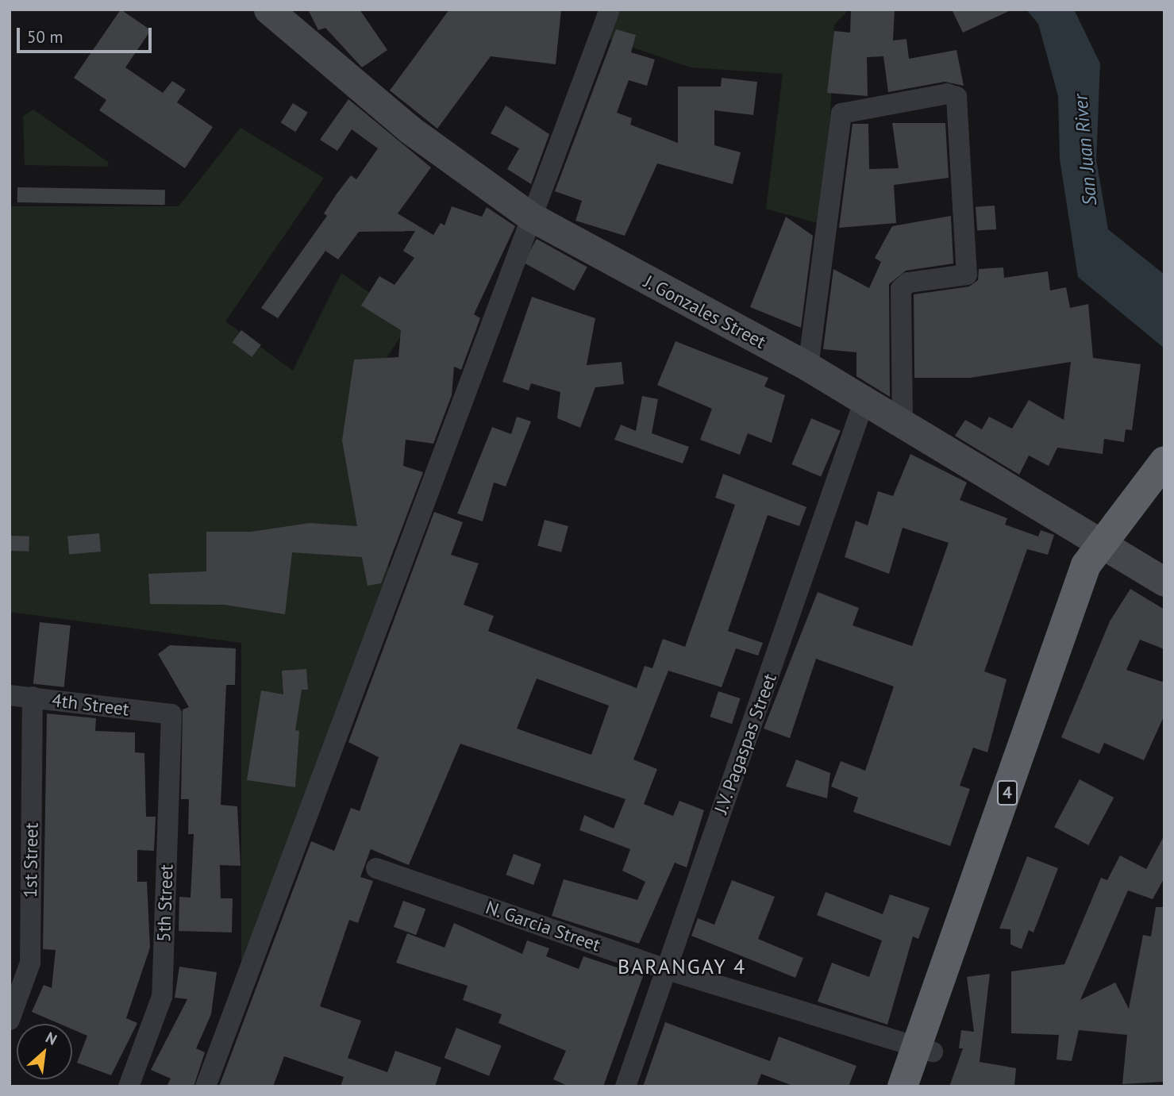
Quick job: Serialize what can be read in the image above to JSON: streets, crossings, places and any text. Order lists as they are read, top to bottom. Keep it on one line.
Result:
{"streets":{"highway":["4"],"main road":["J. Gonzales Street"],"street":["4th Street","J.V. Pagaspas Street","1st Street","5th Street","N. Garcia Street"]},"crossings":[["J. Gonzales Street","J.V. Pagaspas Street"],["J. Gonzales Street","4"],["4th Street","1st Street"],["4th Street","5th Street"],["J.V. Pagaspas Street","N. Garcia Street"],["4","N. Garcia Street"]],"districts":["BARANGAY 4"],"water":["San Juan River"],"scale_bar":"50 m","north":"top right"}
